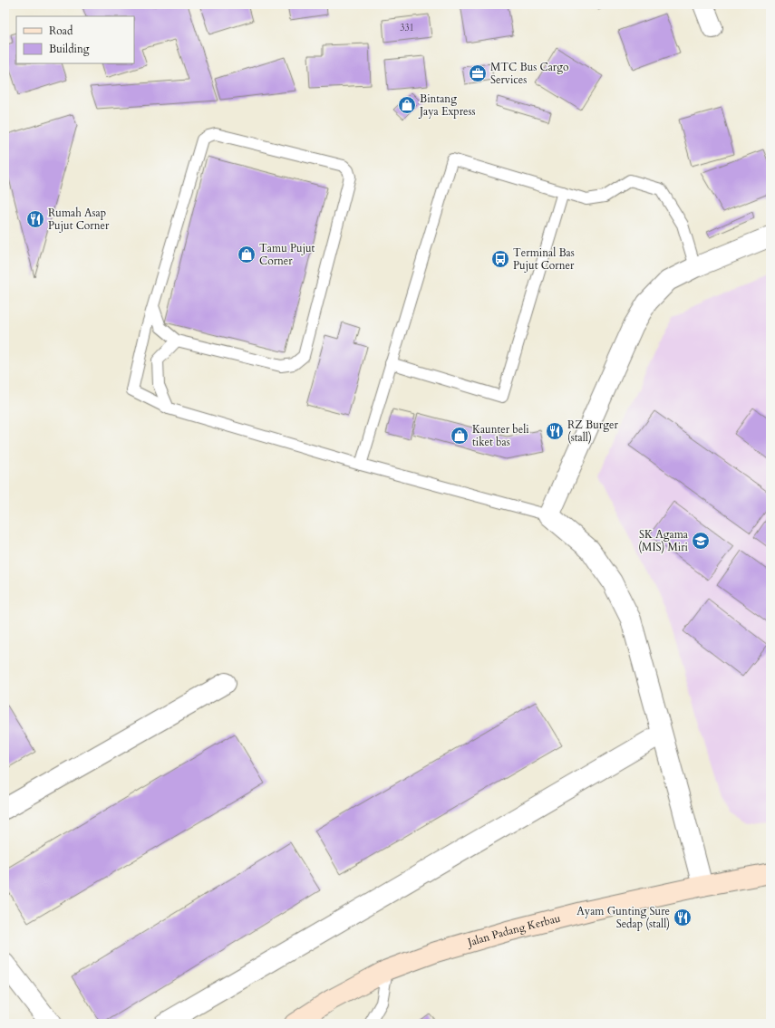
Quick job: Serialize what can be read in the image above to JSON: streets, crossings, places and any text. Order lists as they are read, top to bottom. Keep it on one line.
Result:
{"streets":{"street":["Jalan Padang Kerbau"]},"places":{"office":["MTC Bus Cargo Services"],"shop":["Bintang Jaya Express","Tamu Pujut Corner","Kaunter beli tiket bas"],"restaurant":["Rumah Asap Pujut Corner","RZ Burger (stall)","Ayam Gunting Sure Sedap (stall)"],"bus stop":["Terminal Bas Pujut Corner"],"school or university":["SK Agama (MIS) Miri"]},"house_numbers":["331"],"legend":["Road","Building"]}
